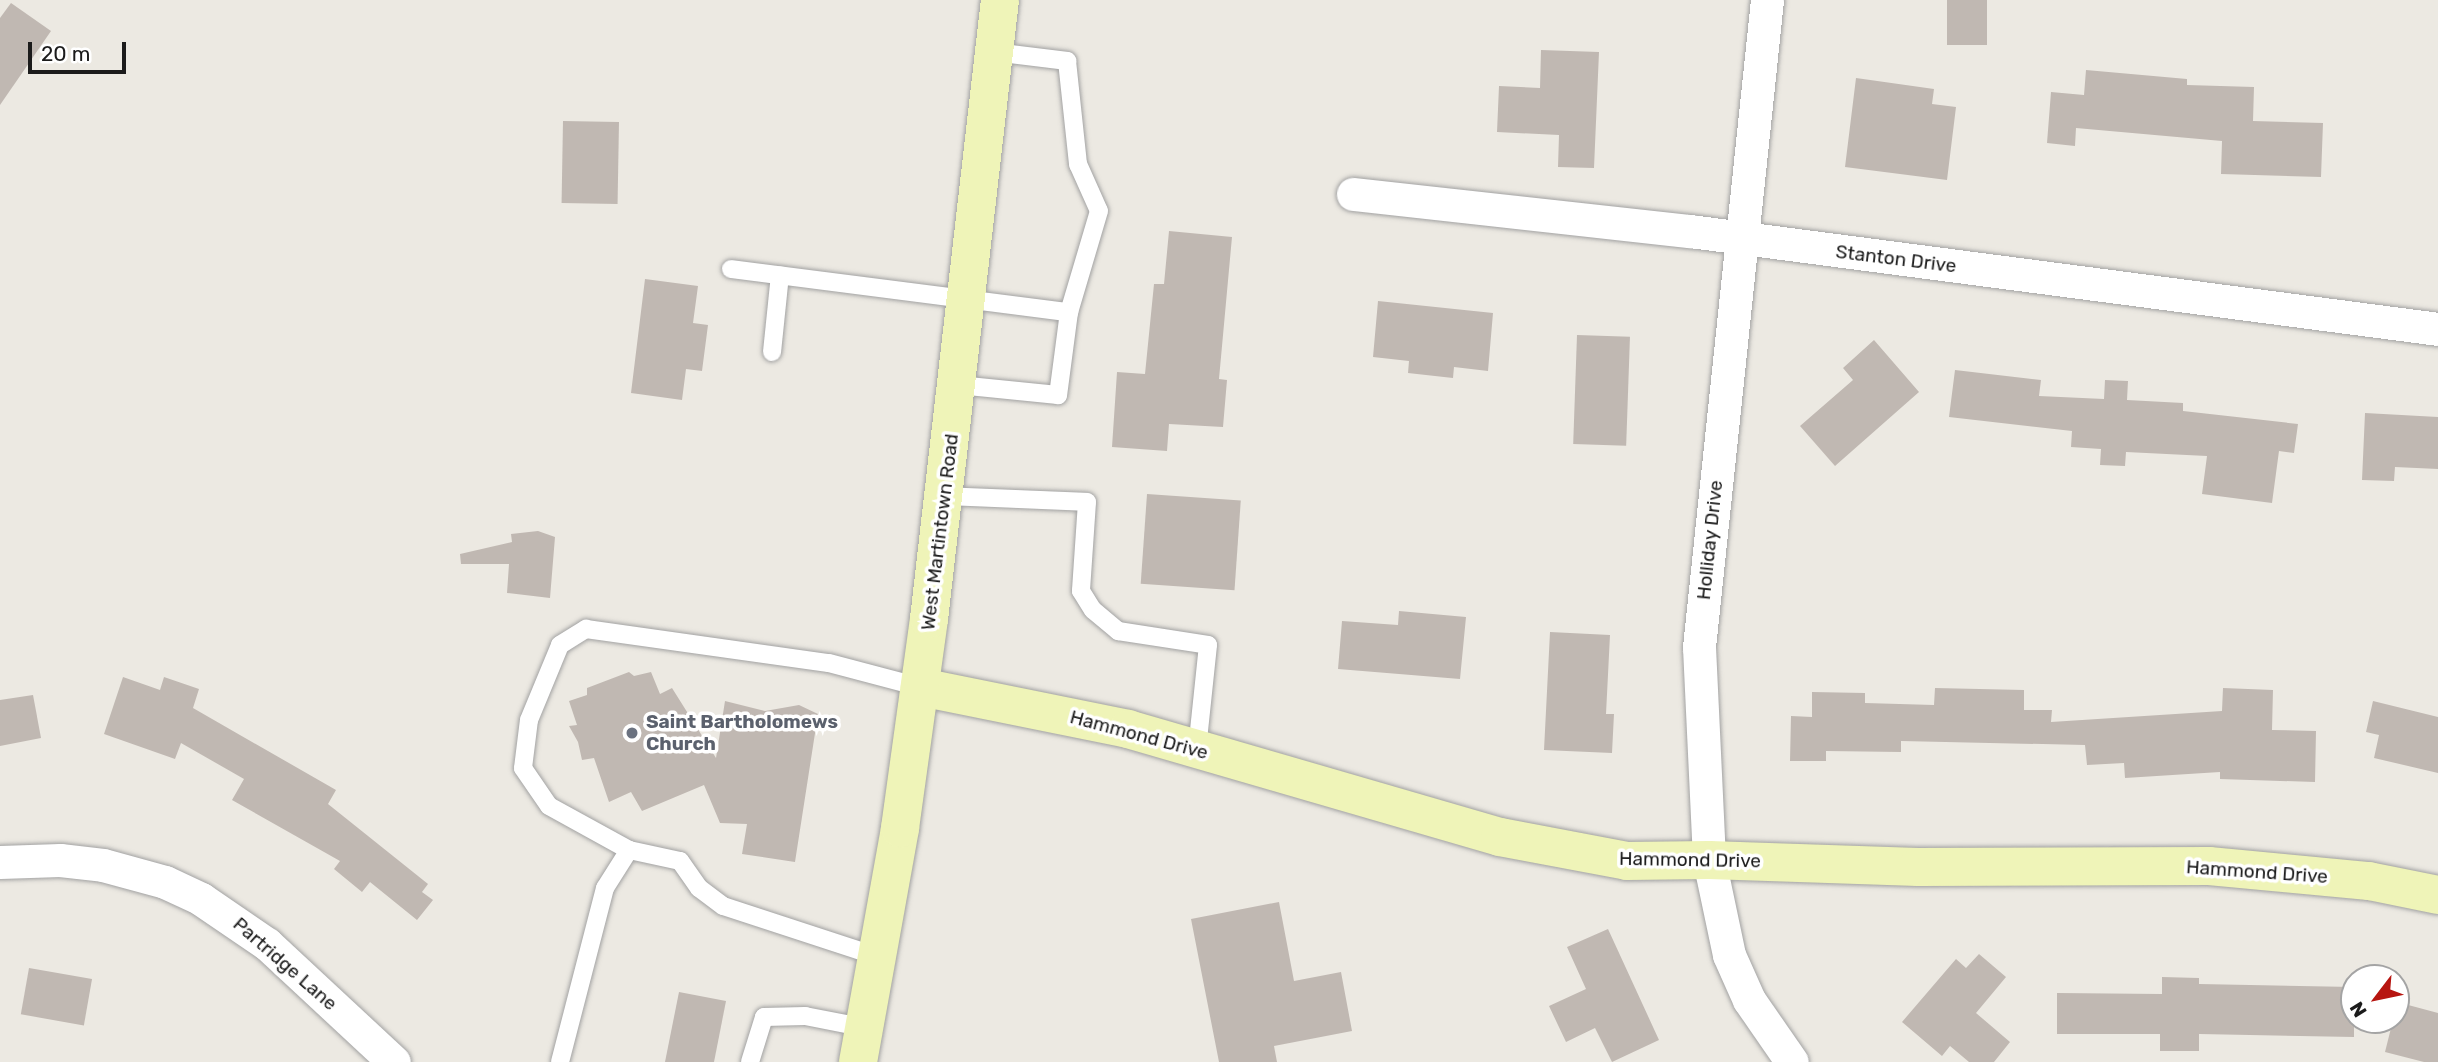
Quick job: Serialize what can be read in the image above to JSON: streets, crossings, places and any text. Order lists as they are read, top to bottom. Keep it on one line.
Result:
{"streets":{"street":["Stanton Drive","West Martintown Road","Holliday Drive","Hammond Drive","Partridge Lane"]},"crossings":[["Stanton Drive","Holliday Drive"],["West Martintown Road","Hammond Drive"],["Holliday Drive","Hammond Drive"]],"places":["Saint Bartholomews Church"],"scale_bar":"20 m","north":"bottom left"}
